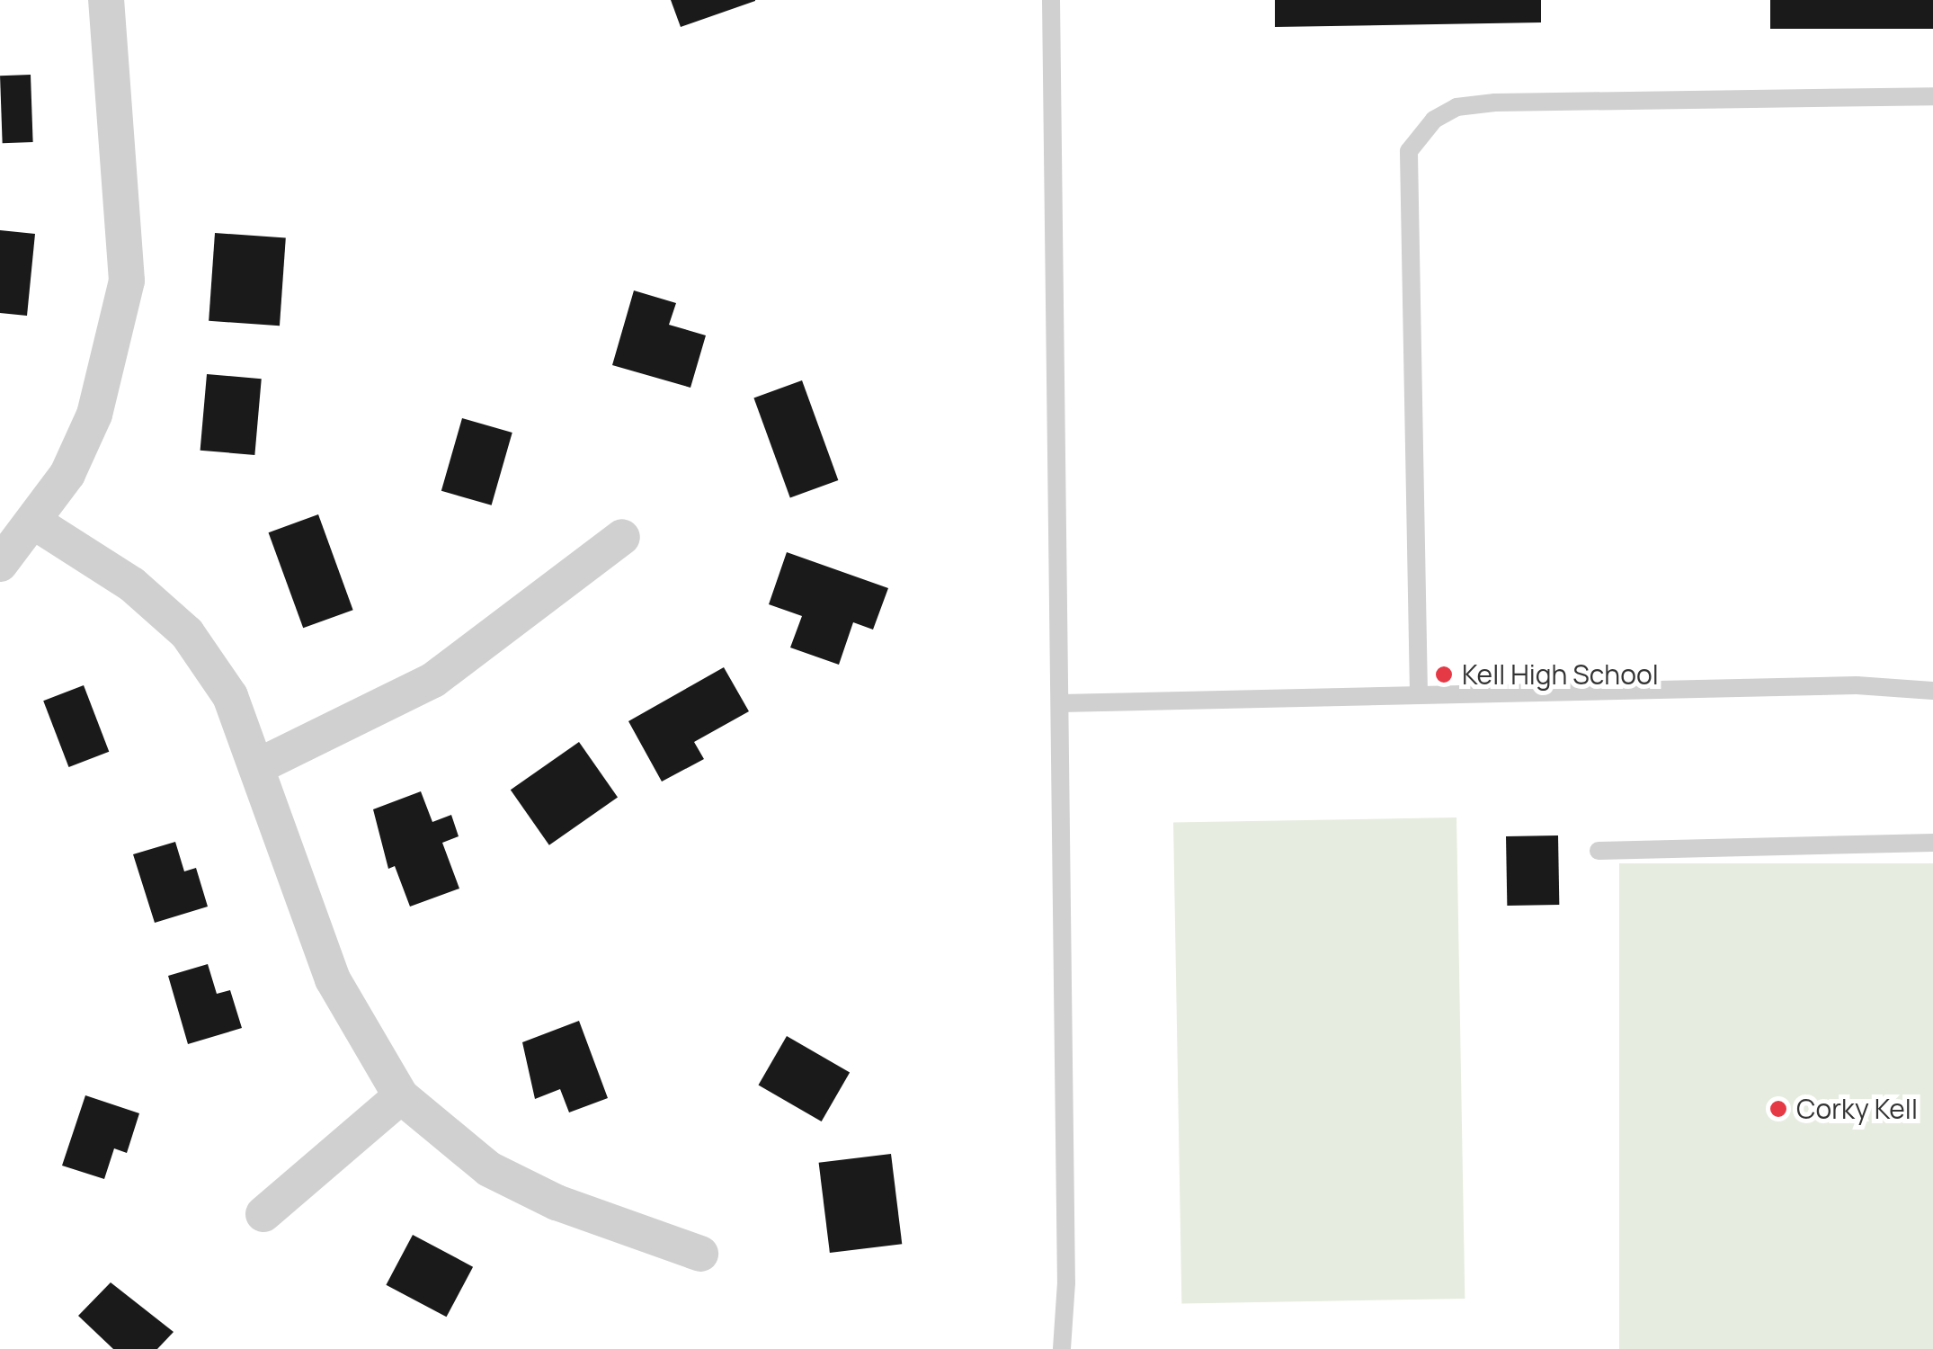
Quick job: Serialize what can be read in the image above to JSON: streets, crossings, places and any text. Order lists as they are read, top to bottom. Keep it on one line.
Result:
{"places":["Kell High School","Corky Kell"]}
